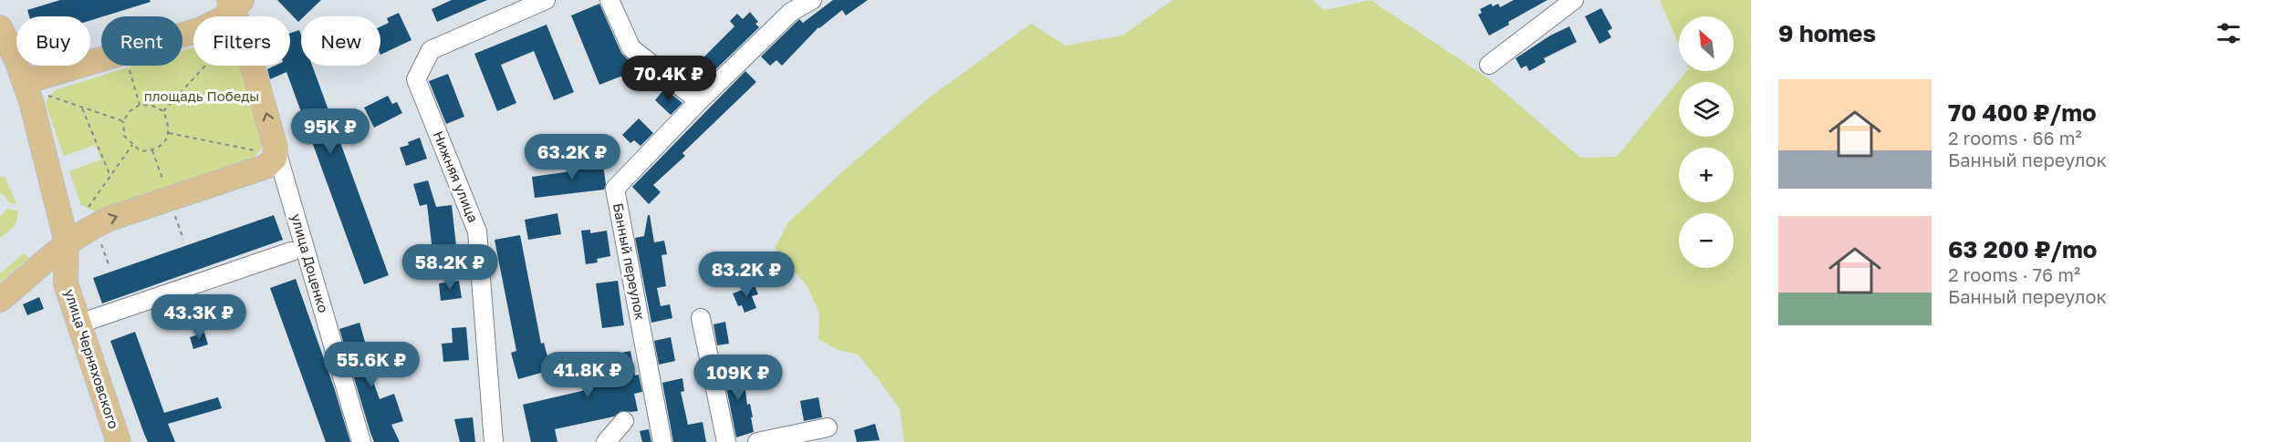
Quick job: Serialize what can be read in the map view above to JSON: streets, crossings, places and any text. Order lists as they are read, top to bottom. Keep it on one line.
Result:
{"streets":{"main road":["улица Черняховского"],"street":["Нижняя улица","Банный переулок","улица Доценко"]},"parks":["площадь Победы"],"north":"top left","page":{"heading":"9 homes","map_buttons":["+","−"],"chip":["Buy","Rent","Filters","New"],"price":["70.4K ₽","95K ₽","63.2K ₽","58.2K ₽","83.2K ₽","43.3K ₽","55.6K ₽","41.8K ₽","109K ₽"],"list":[{"name":"70 400 ₽/mo","note":"2 rooms · 66 m² · Банный переулок"},{"name":"63 200 ₽/mo","note":"2 rooms · 76 m² · Банный переулок"}]}}
